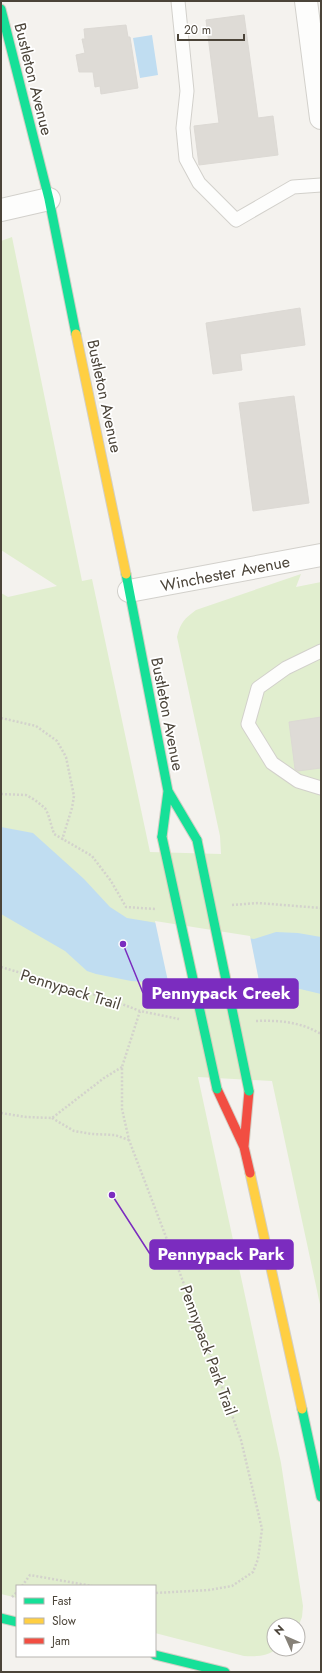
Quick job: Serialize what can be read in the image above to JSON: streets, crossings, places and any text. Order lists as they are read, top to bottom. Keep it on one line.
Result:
{"streets":{"main road":["Bustleton Avenue"],"street":["Winchester Avenue"],"path":["Pennypack Trail","Pennypack Park Trail"]},"crossings":[["Bustleton Avenue","Winchester Avenue"],["Pennypack Trail","Pennypack Park Trail"]],"places":["Pennypack Creek","Pennypack Park"],"legend":["Fast","Slow","Jam"],"scale_bar":"20 m","north":"top left"}
